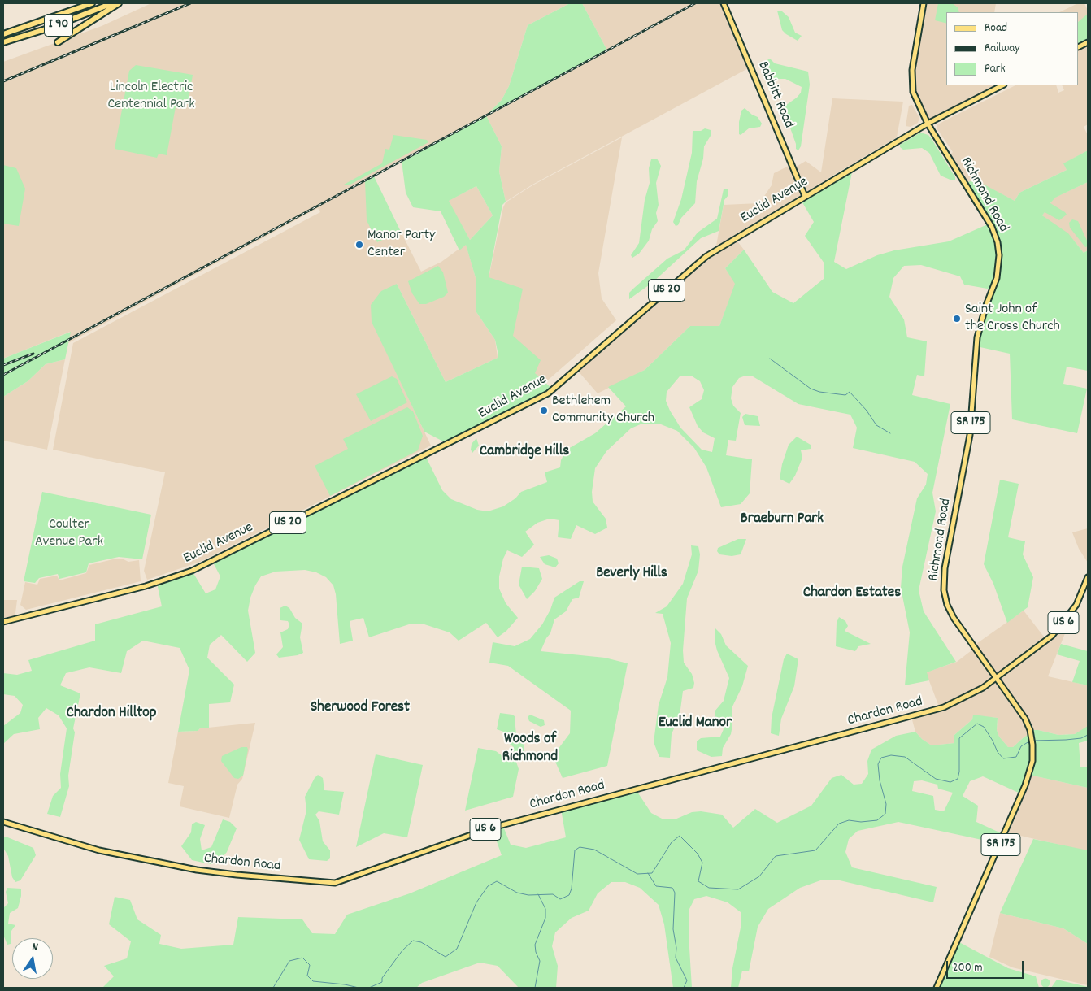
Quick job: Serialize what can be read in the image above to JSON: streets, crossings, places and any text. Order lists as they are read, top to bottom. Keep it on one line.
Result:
{"streets":{"highway":["I 90"],"main road":["Babbitt Road","Richmond Road","Euclid Avenue","US 20","SR 175","US 6","Chardon Road"]},"crossings":[["Babbitt Road","Euclid Avenue"],["Richmond Road","Euclid Avenue"],["Richmond Road","SR 175"],["Richmond Road","Chardon Road"],["Euclid Avenue","SR 175"]],"districts":["Cambridge Hills","Braeburn Park","Beverly Hills","Chardon Estates","Sherwood Forest","Chardon Hilltop","Euclid Manor","Woods of Richmond"],"parks":["Lincoln Electric Centennial Park","Coulter Avenue Park"],"places":["Manor Party Center","Saint John of the Cross Church","Bethlehem Community Church"],"legend":["Road","Railway","Park"],"scale_bar":"200 m","north":"top"}
